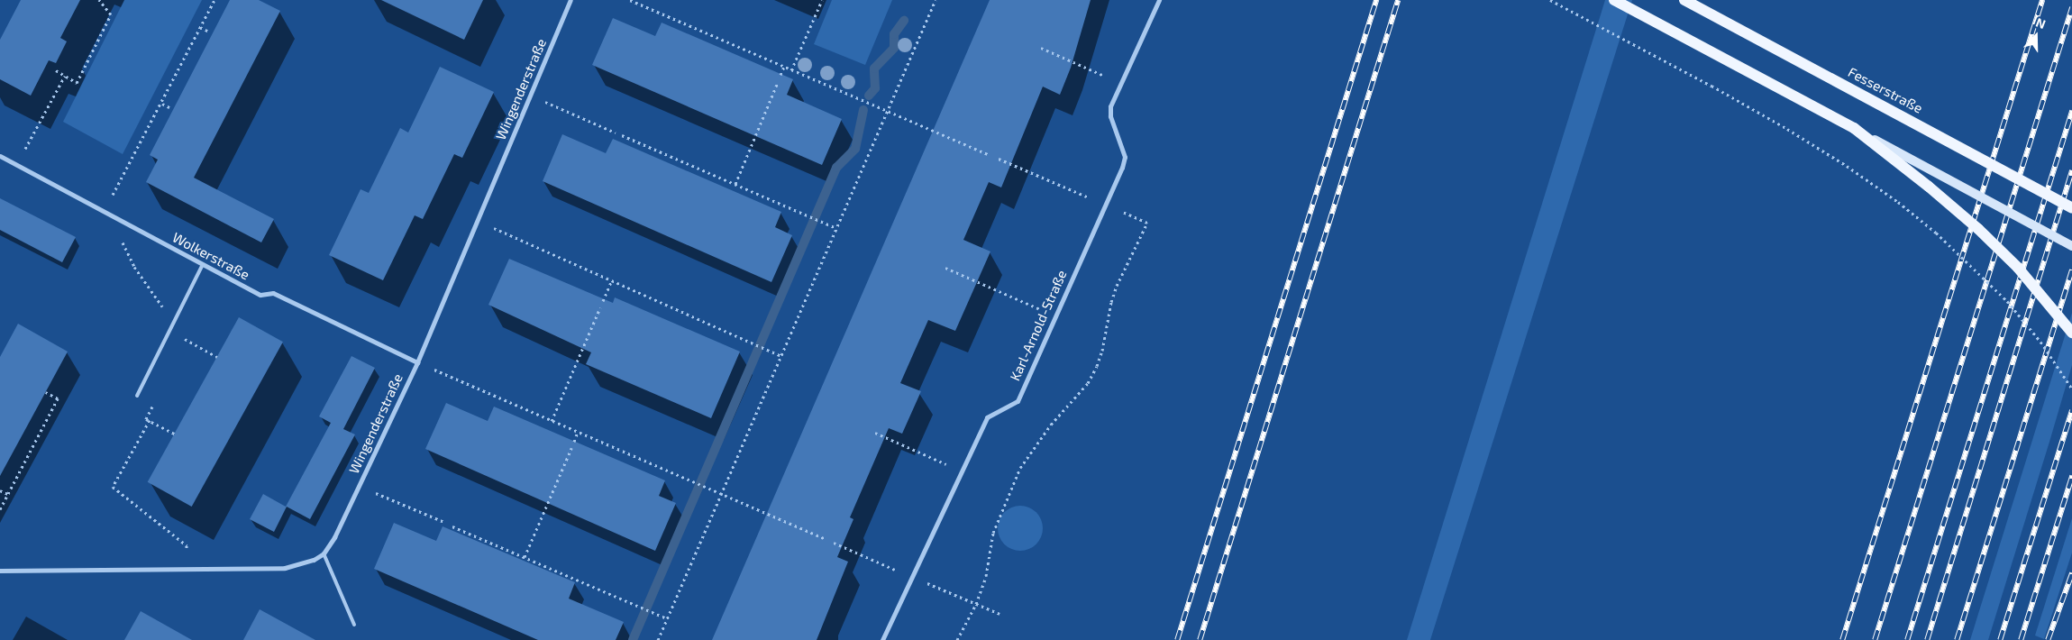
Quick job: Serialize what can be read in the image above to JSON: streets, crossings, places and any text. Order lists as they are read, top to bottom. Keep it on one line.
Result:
{"streets":{"main road":["Fesserstraße"],"street":["Wingenderstraße","Wolkerstraße","Karl-Arnold-Straße"]},"crossings":[["Wingenderstraße","Wolkerstraße"]],"north":"top"}
